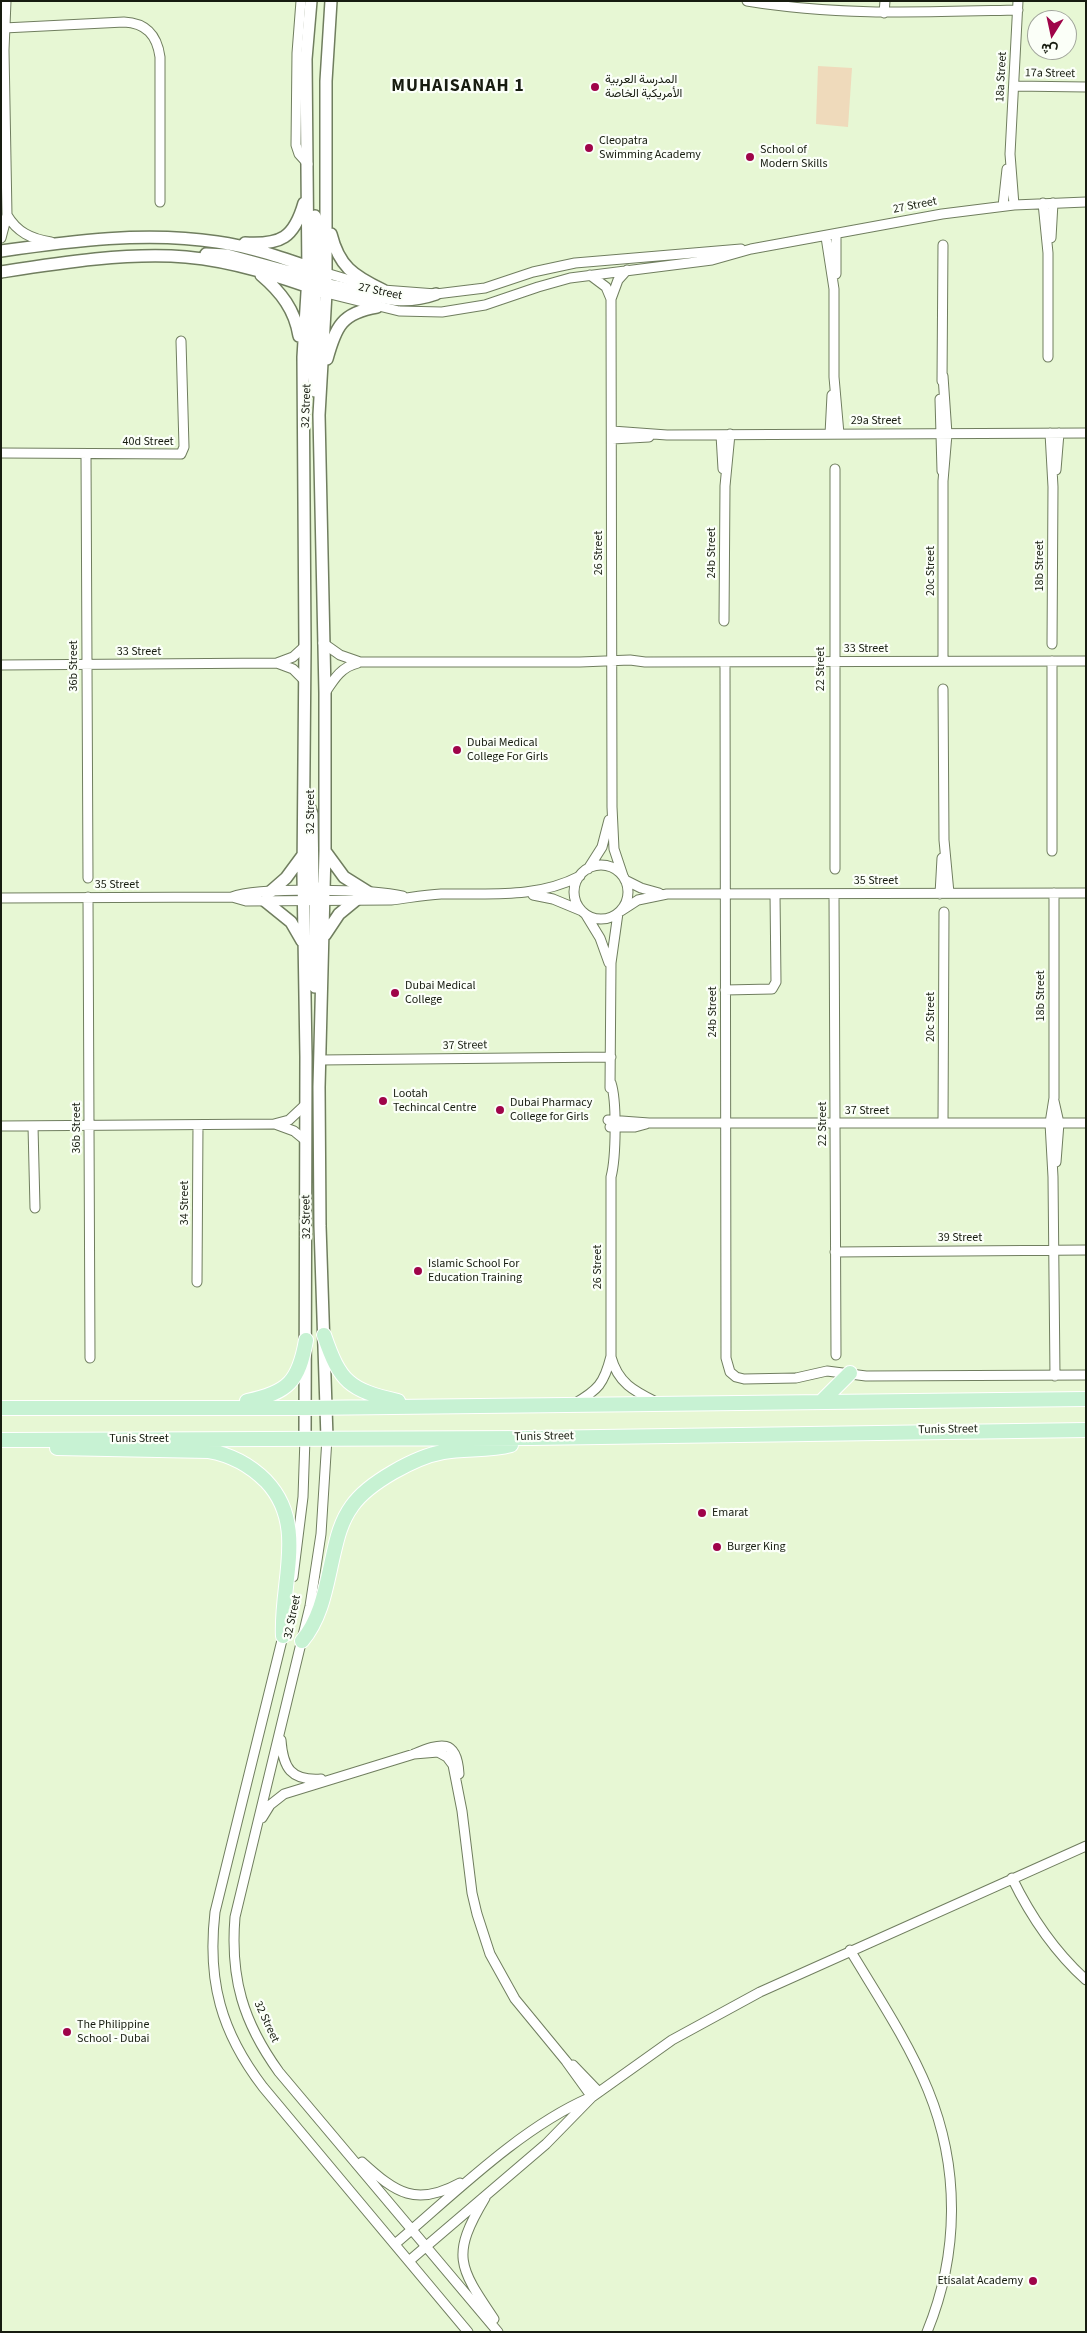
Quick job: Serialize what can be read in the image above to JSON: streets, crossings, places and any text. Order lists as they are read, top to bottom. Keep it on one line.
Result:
{"streets":{"main road":["Tunis Street"],"street":["17a Street","18a Street","27 Street","32 Street","29a Street","40d Street","26 Street","24b Street","18b Street","20c Street","33 Street","36b Street","22 Street","35 Street","37 Street","34 Street","39 Street"]},"crossings":[["17a Street","18a Street"],["18a Street","27 Street"],["27 Street","32 Street"],["27 Street","26 Street"],["32 Street","33 Street"],["32 Street","35 Street"],["32 Street","37 Street"],["32 Street","Tunis Street"],["29a Street","26 Street"],["29a Street","24b Street"],["29a Street","18b Street"],["29a Street","20c Street"],["40d Street","36b Street"],["26 Street","33 Street"],["26 Street","35 Street"],["26 Street","37 Street"],["24b Street","33 Street"],["24b Street","35 Street"],["24b Street","37 Street"],["18b Street","35 Street"],["18b Street","37 Street"],["18b Street","39 Street"],["20c Street","33 Street"],["20c Street","37 Street"],["33 Street","36b Street"],["33 Street","22 Street"],["36b Street","35 Street"],["22 Street","35 Street"],["22 Street","37 Street"],["22 Street","39 Street"]],"districts":["MUHAISANAH 1"],"places":["المدرسة العربية الأمريكية الخاصة","Cleopatra Swimming Academy","School of Modern Skills","Dubai Medical College For Girls","Dubai Medical College","Lootah Techincal Centre","Dubai Pharmacy College for Girls","Islamic School For Education Training","Emarat","Burger King","The Philippine School - Dubai","Etisalat Academy"],"north":"bottom"}
